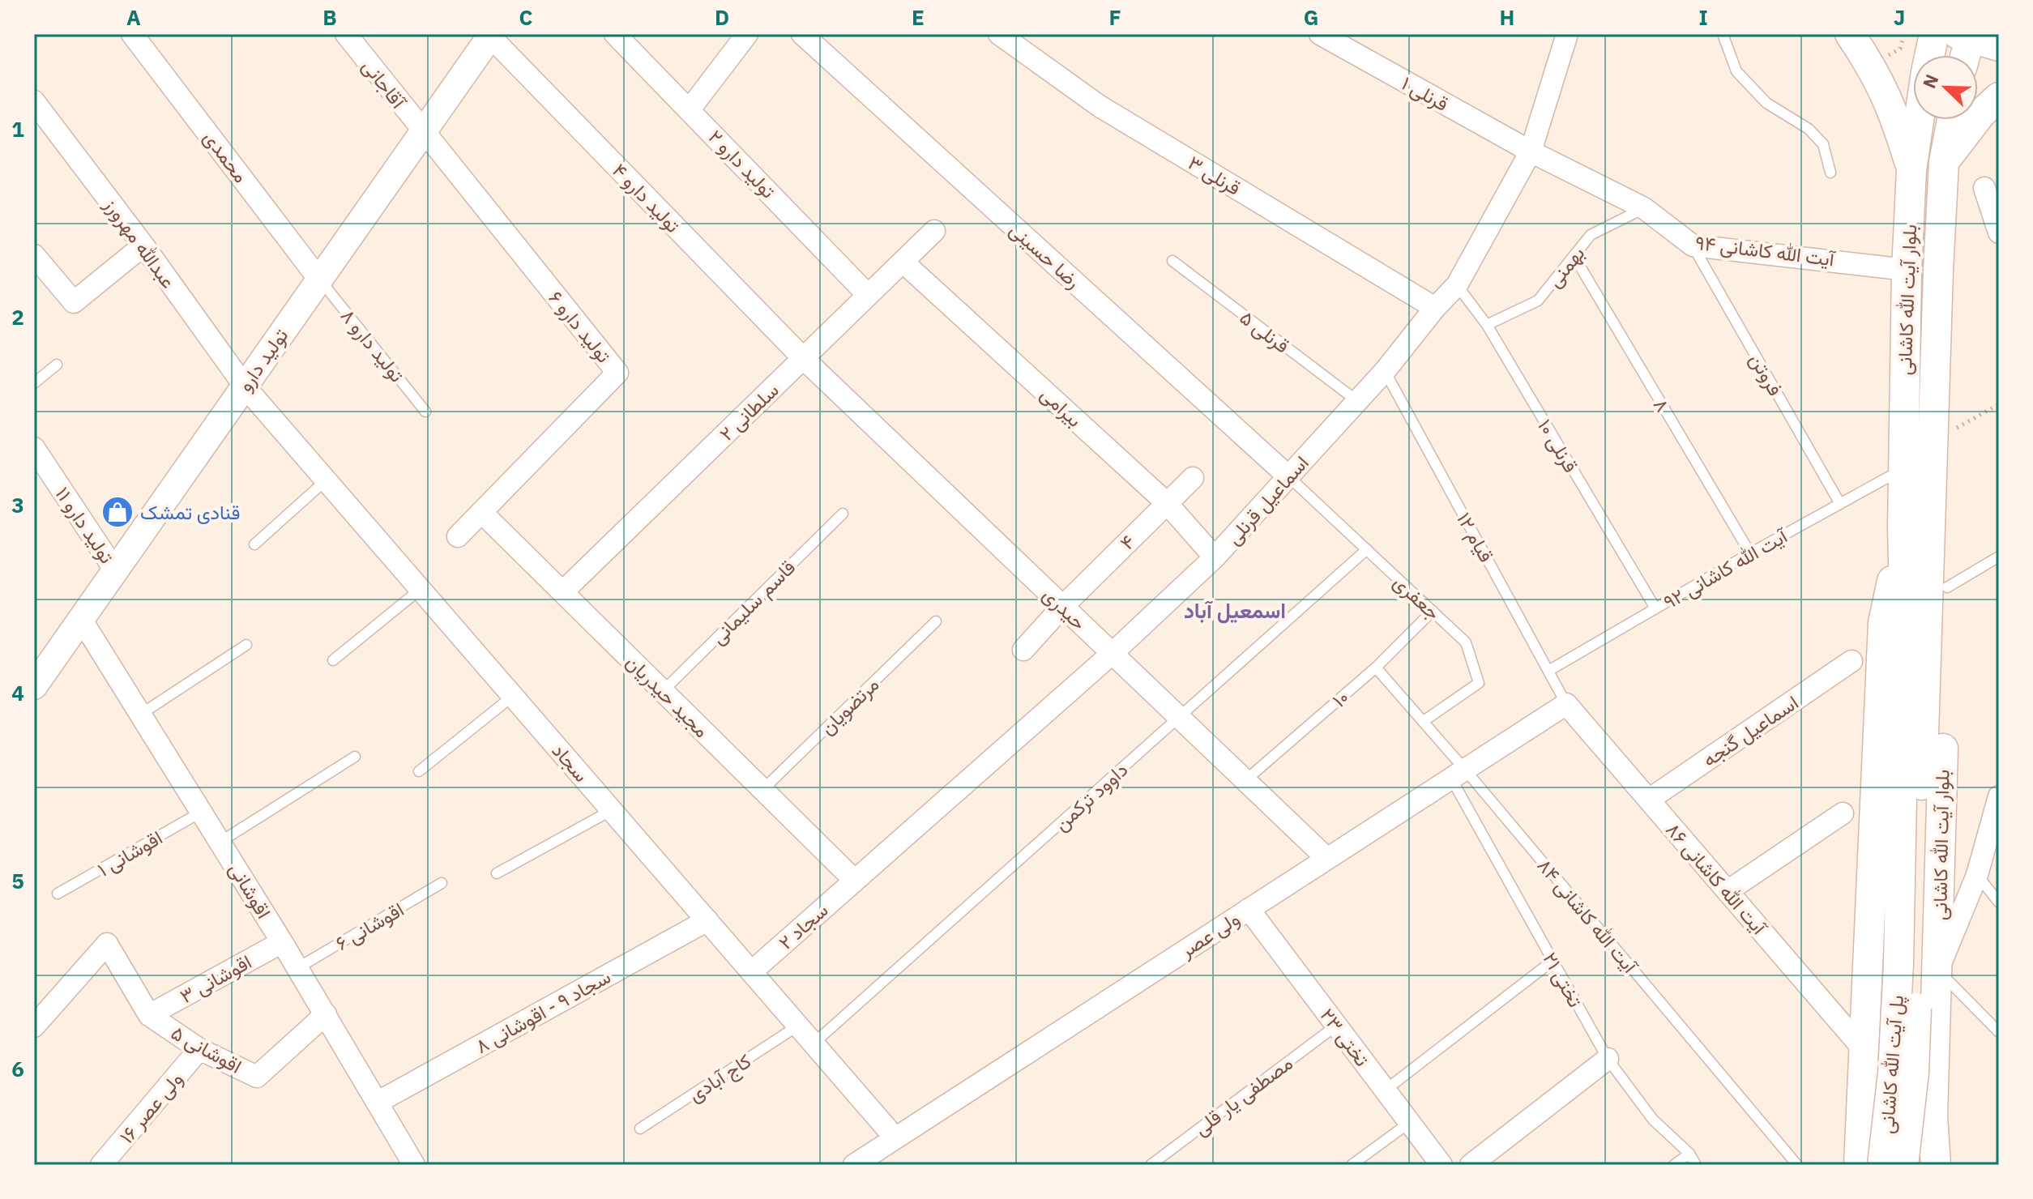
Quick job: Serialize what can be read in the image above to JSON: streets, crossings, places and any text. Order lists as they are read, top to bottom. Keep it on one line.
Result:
{"streets":{"main road":["بلوار آیت الله کاشانی","پل آیت الله کاشانی"],"street":["آقاجانی","قرنلی ۱","محمدی","تولید دارو ۲","قرنلی ۳","تولید دارو ۴","عبدالله مهرورز","آیت الله کاشانی ۹۴","رضا حسینی","تولید دارو ۶","تولید دارو","بیرامی","۲ سلطانی","اسماعیل قرنلی","تولید دارو ۱۱","۴","حیدری","مجید حیدریان","اسماعیل گنجه","سجاد","آیت الله کاشانی ۸۶","اقوشانی","سجاد ۲","ولی عصر","اقوشانی ۳","سجاد ۹ - اقوشانی ۸","تختی ۲۳","اقوشانی ۵","ولی عصر ۱۶"],"lane":["بهمنی","قرنلی ۵","تولید دارو ۸","فروتن","۸","قرنلی ۱۰","۱۲ قیام","آیت الله کاشانی ۹۲","جعفری","قاسم سلیمانی","۱۰","مرتضویان","داوود ترکمن","اقوشانی ۱","آیت الله کاشانی ۸۴","اقوشانی ۶","تختی ۲۱","کاج آبادی","مصطفی یار قلی"]},"crossings":[["آقاجانی","تولید دارو ۶"],["آقاجانی","تولید دارو"],["قرنلی ۱","آیت الله کاشانی ۹۴"],["قرنلی ۱","اسماعیل قرنلی"],["محمدی","تولید دارو ۸"],["محمدی","تولید دارو"],["تولید دارو ۲","۲ سلطانی"],["قرنلی ۳","اسماعیل قرنلی"],["تولید دارو ۴","تولید دارو"],["تولید دارو ۴","۲ سلطانی"],["تولید دارو ۴","حیدری"],["عبدالله مهرورز","تولید دارو"],["عبدالله مهرورز","سجاد"],["آیت الله کاشانی ۹۴","بهمنی"],["آیت الله کاشانی ۹۴","بلوار آیت الله کاشانی"],["آیت الله کاشانی ۹۴","فروتن"],["آیت الله کاشانی ۹۴","اسماعیل قرنلی"],["رضا حسینی","اسماعیل قرنلی"],["رضا حسینی","جعفری"],["بهمنی","۸"],["بهمنی","قرنلی ۱۰"],["بلوار آیت الله کاشانی","آیت الله کاشانی ۹۲"],["بلوار آیت الله کاشانی","آیت الله کاشانی ۸۶"],["بلوار آیت الله کاشانی","پل آیت الله کاشانی"],["تولید دارو ۶","تولید دارو"],["تولید دارو ۶","مجید حیدریان"],["قرنلی ۵","اسماعیل قرنلی"],["تولید دارو ۸","تولید دارو"],["تولید دارو","تولید دارو ۱۱"],["تولید دارو","سجاد"],["تولید دارو","اقوشانی"],["فروتن","آیت الله کاشانی ۹۲"],["۸","آیت الله کاشانی ۹۲"],["بیرامی","۲ سلطانی"],["بیرامی","اسماعیل قرنلی"],["بیرامی","۴"],["۲ سلطانی","حیدری"],["۲ سلطانی","مجید حیدریان"],["قرنلی ۱۰","اسماعیل قرنلی"],["قرنلی ۱۰","آیت الله کاشانی ۹۲"],["اسماعیل قرنلی","۱۲ قیام"],["اسماعیل قرنلی","جعفری"],["اسماعیل قرنلی","حیدری"],["اسماعیل قرنلی","مجید حیدریان"],["اسماعیل قرنلی","سجاد ۲"],["۱۲ قیام","آیت الله کاشانی ۹۲"],["۱۲ قیام","آیت الله کاشانی ۸۶"],["۱۲ قیام","ولی عصر"],["۴","حیدری"],["جعفری","۱۰"],["جعفری","داوود ترکمن"],["جعفری","آیت الله کاشانی ۸۴"],["قاسم سلیمانی","مجید حیدریان"],["حیدری","۱۰"],["حیدری","داوود ترکمن"],["حیدری","ولی عصر"],["مجید حیدریان","مرتضویان"],["مجید حیدریان","سجاد ۲"],["۱۰","آیت الله کاشانی ۸۴"],["اسماعیل گنجه","آیت الله کاشانی ۸۶"],["سجاد","داوود ترکمن"],["سجاد","سجاد ۲"],["سجاد","ولی عصر"],["سجاد","سجاد ۹ - اقوشانی ۸"],["سجاد","کاج آبادی"],["اقوشانی ۱","اقوشانی"],["آیت الله کاشانی ۸۶","ولی عصر"],["اقوشانی","اقوشانی ۶"],["اقوشانی","اقوشانی ۳"],["اقوشانی","سجاد ۹ - اقوشانی ۸"],["اقوشانی","اقوشانی ۵"],["آیت الله کاشانی ۸۴","ولی عصر"],["آیت الله کاشانی ۸۴","تختی ۲۱"],["ولی عصر","تختی ۲۱"],["ولی عصر","تختی ۲۳"],["اقوشانی ۳","اقوشانی ۵"],["تختی ۲۳","مصطفی یار قلی"],["اقوشانی ۵","ولی عصر ۱۶"]],"districts":["اسمعیل آباد"],"places":{"shop":["قنادی تمشک"]},"north":"top left","grid":{"columns":["A","B","C","D","E","F","G","H","I","J"],"rows":["1","2","3","4","5","6"]}}
